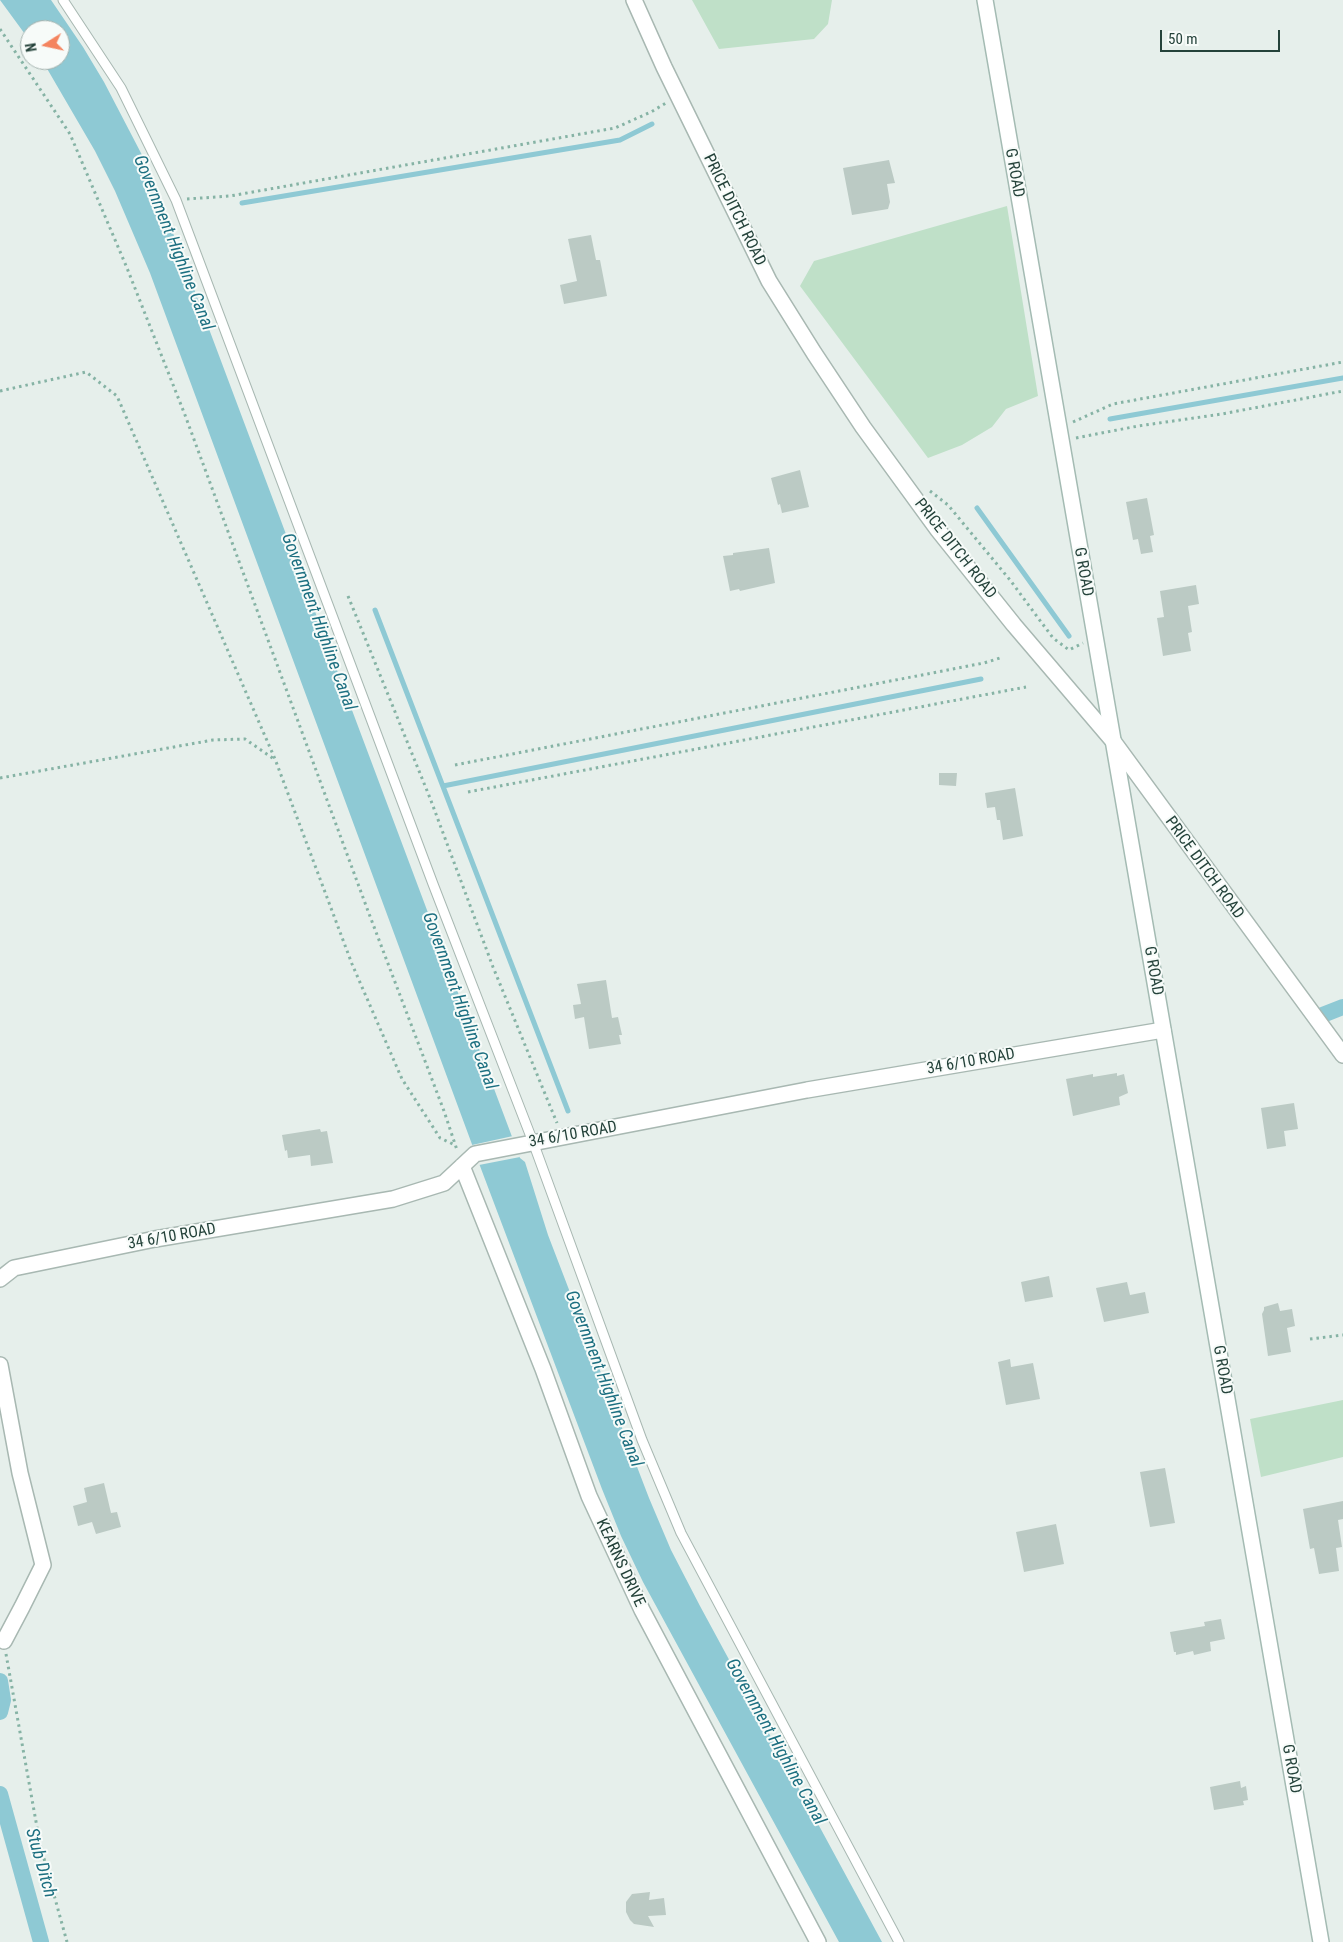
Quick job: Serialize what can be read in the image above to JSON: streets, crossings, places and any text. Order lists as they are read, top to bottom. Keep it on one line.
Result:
{"streets":{"street":["G ROAD","PRICE DITCH ROAD","34 6/10 ROAD","KEARNS DRIVE"]},"crossings":[["G ROAD","PRICE DITCH ROAD"],["G ROAD","34 6/10 ROAD"],["34 6/10 ROAD","KEARNS DRIVE"]],"water":["Government Highline Canal","Stub Ditch"],"scale_bar":"50 m","north":"left"}
